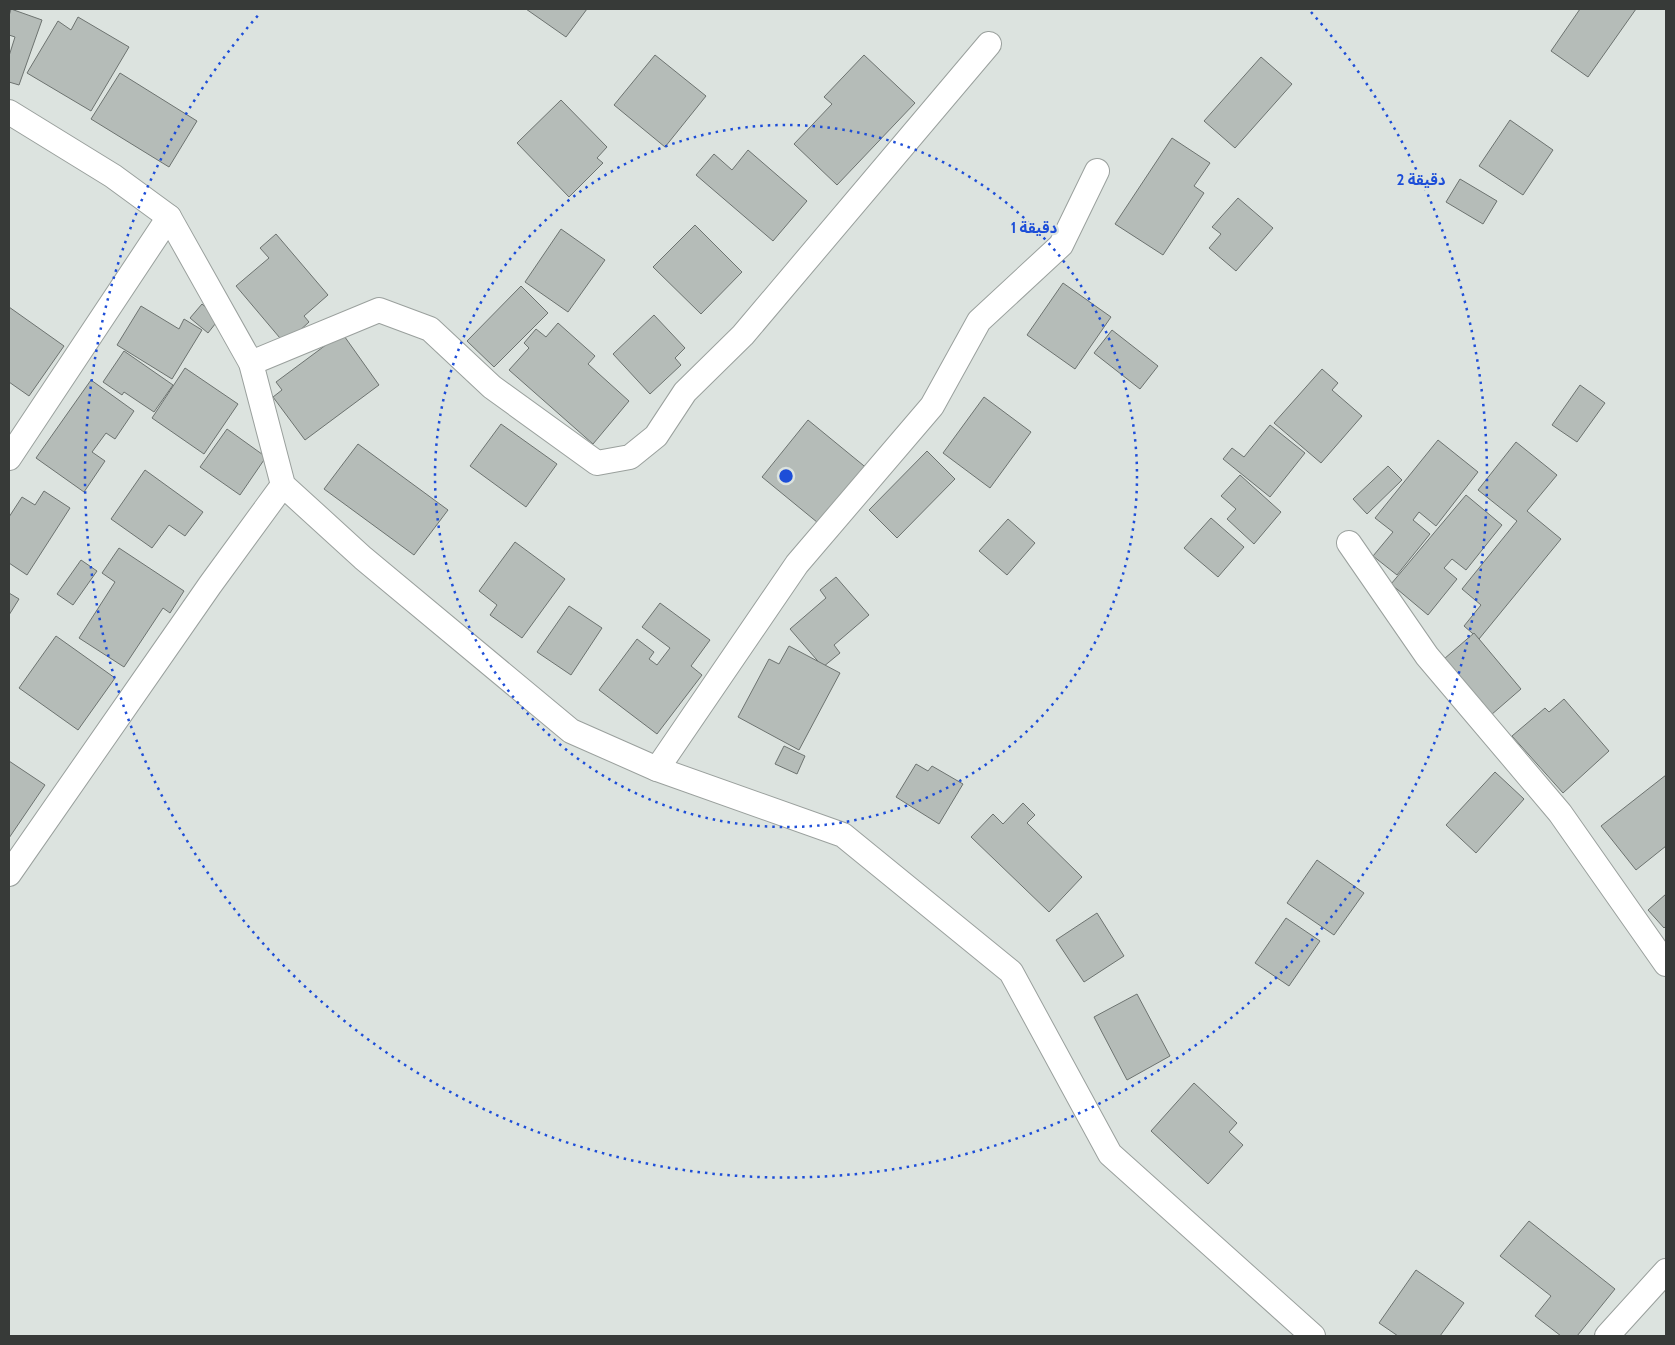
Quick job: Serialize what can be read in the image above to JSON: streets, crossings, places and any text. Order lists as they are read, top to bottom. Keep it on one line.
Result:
{"rings":["2 دقيقة","1 دقيقة"]}
